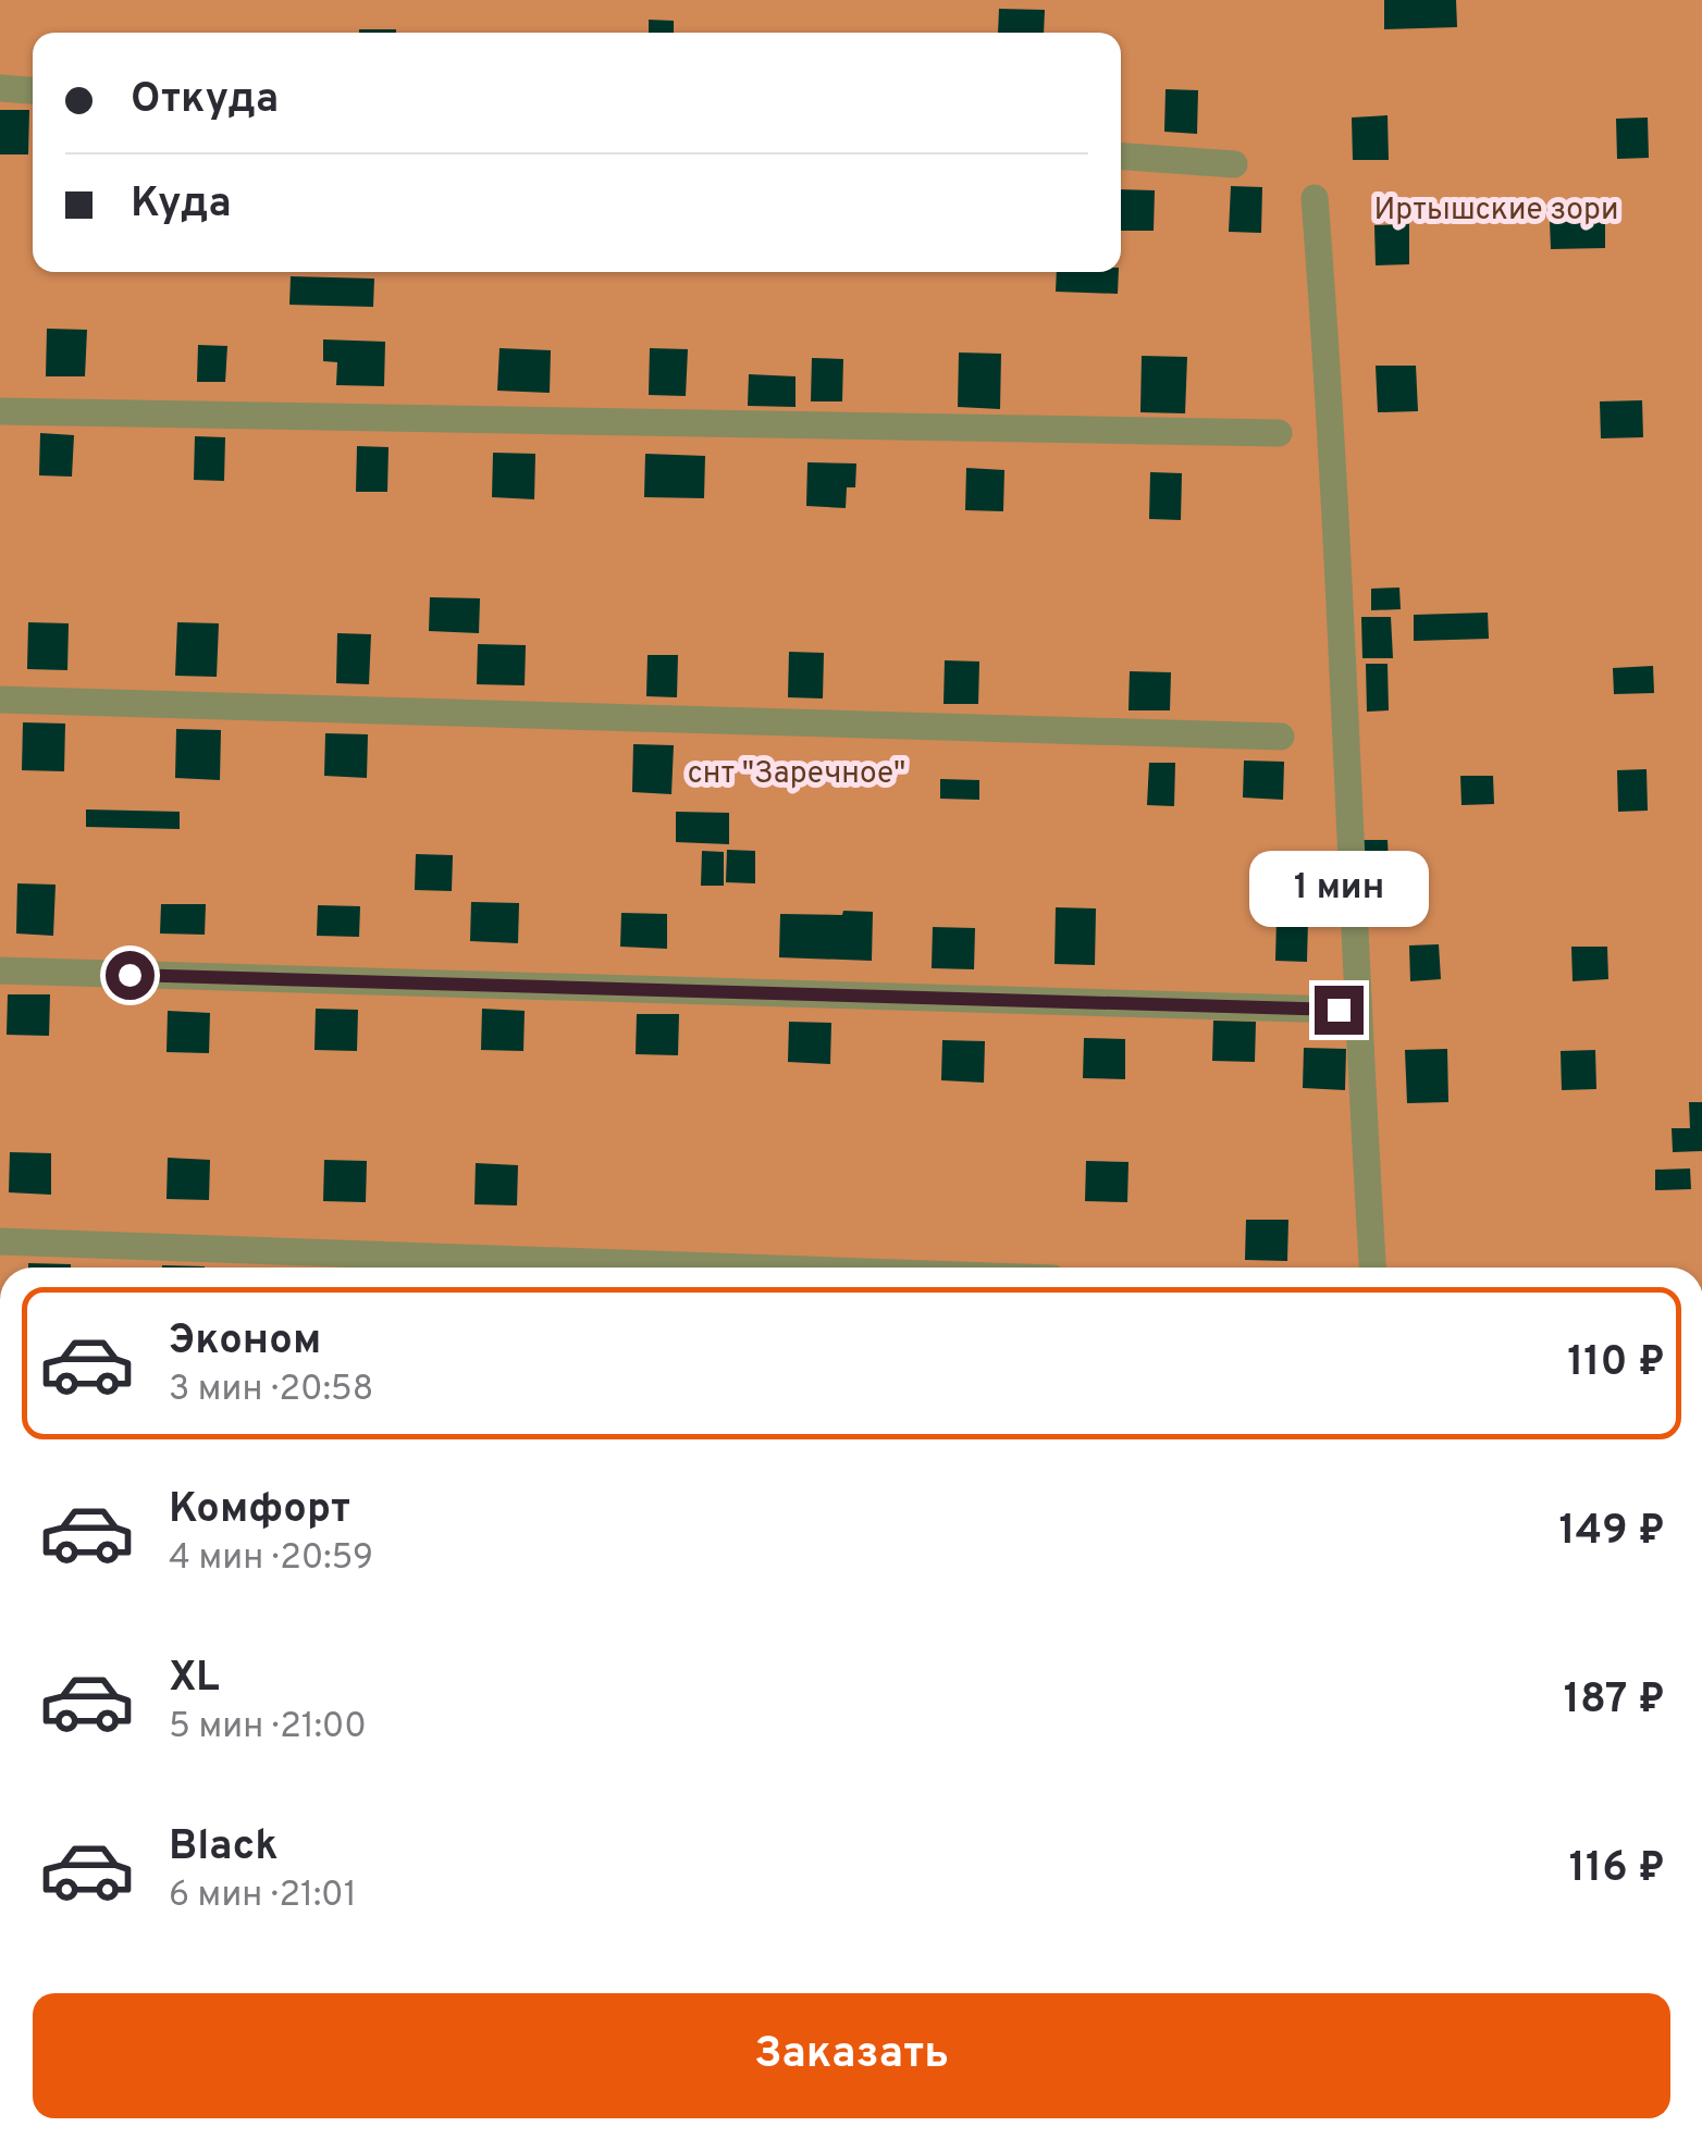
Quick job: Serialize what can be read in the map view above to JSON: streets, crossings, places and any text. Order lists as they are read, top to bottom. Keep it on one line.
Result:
{"parks":["Иртышские зори","снт \"Заречное\""],"page":{"banner":["Откуда","Куда"],"bubble":"1 мин","list":[{"name":"Эконом","note":"3 мин · 20:58","value":"110 ₽"},{"name":"Комфорт","note":"4 мин · 20:59","value":"149 ₽"},{"name":"XL","note":"5 мин · 21:00","value":"187 ₽"},{"name":"Black","note":"6 мин · 21:01","value":"116 ₽"}],"buttons":"Заказать"}}
